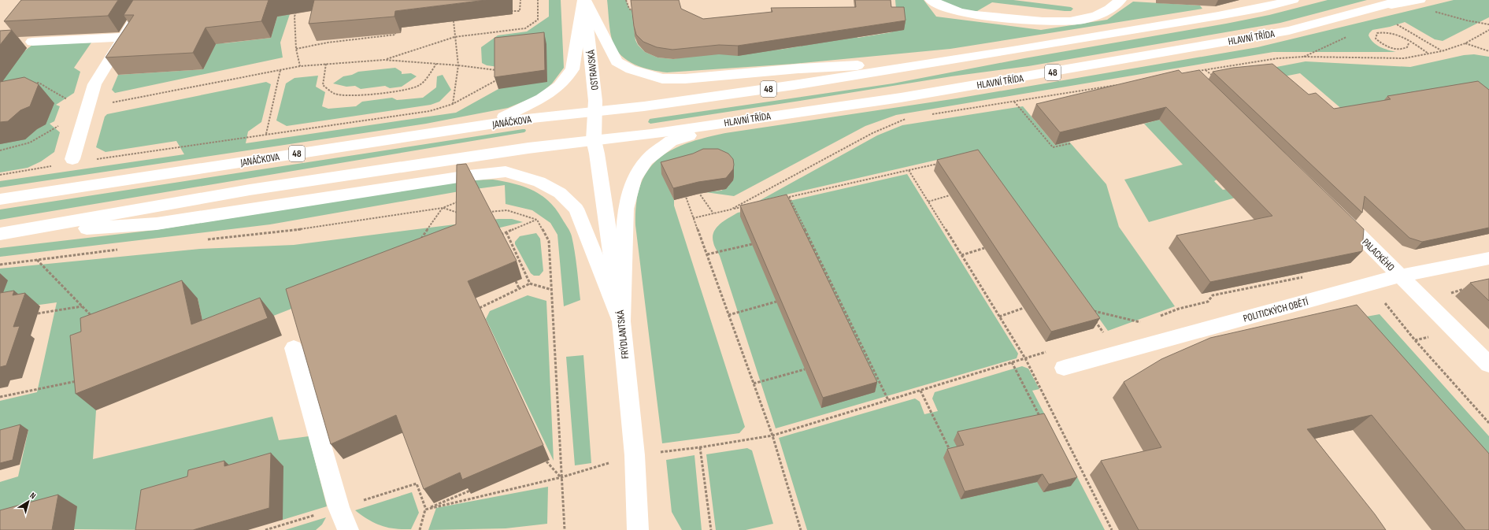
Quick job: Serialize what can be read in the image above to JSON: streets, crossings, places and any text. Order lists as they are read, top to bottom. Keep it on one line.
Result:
{"streets":{"main road":["HLAVNÍ TŘÍDA","OSTRAVSKÁ","48","JANÁČKOVA","PALACKÉHO","POLITICKÝCH OBĚTÍ","FRÝDLANTSKÁ"]},"crossings":[["HLAVNÍ TŘÍDA","OSTRAVSKÁ"],["HLAVNÍ TŘÍDA","48"],["HLAVNÍ TŘÍDA","FRÝDLANTSKÁ"],["OSTRAVSKÁ","48"],["OSTRAVSKÁ","JANÁČKOVA"],["OSTRAVSKÁ","FRÝDLANTSKÁ"],["48","JANÁČKOVA"],["48","FRÝDLANTSKÁ"],["PALACKÉHO","POLITICKÝCH OBĚTÍ"]],"north":"top right"}
